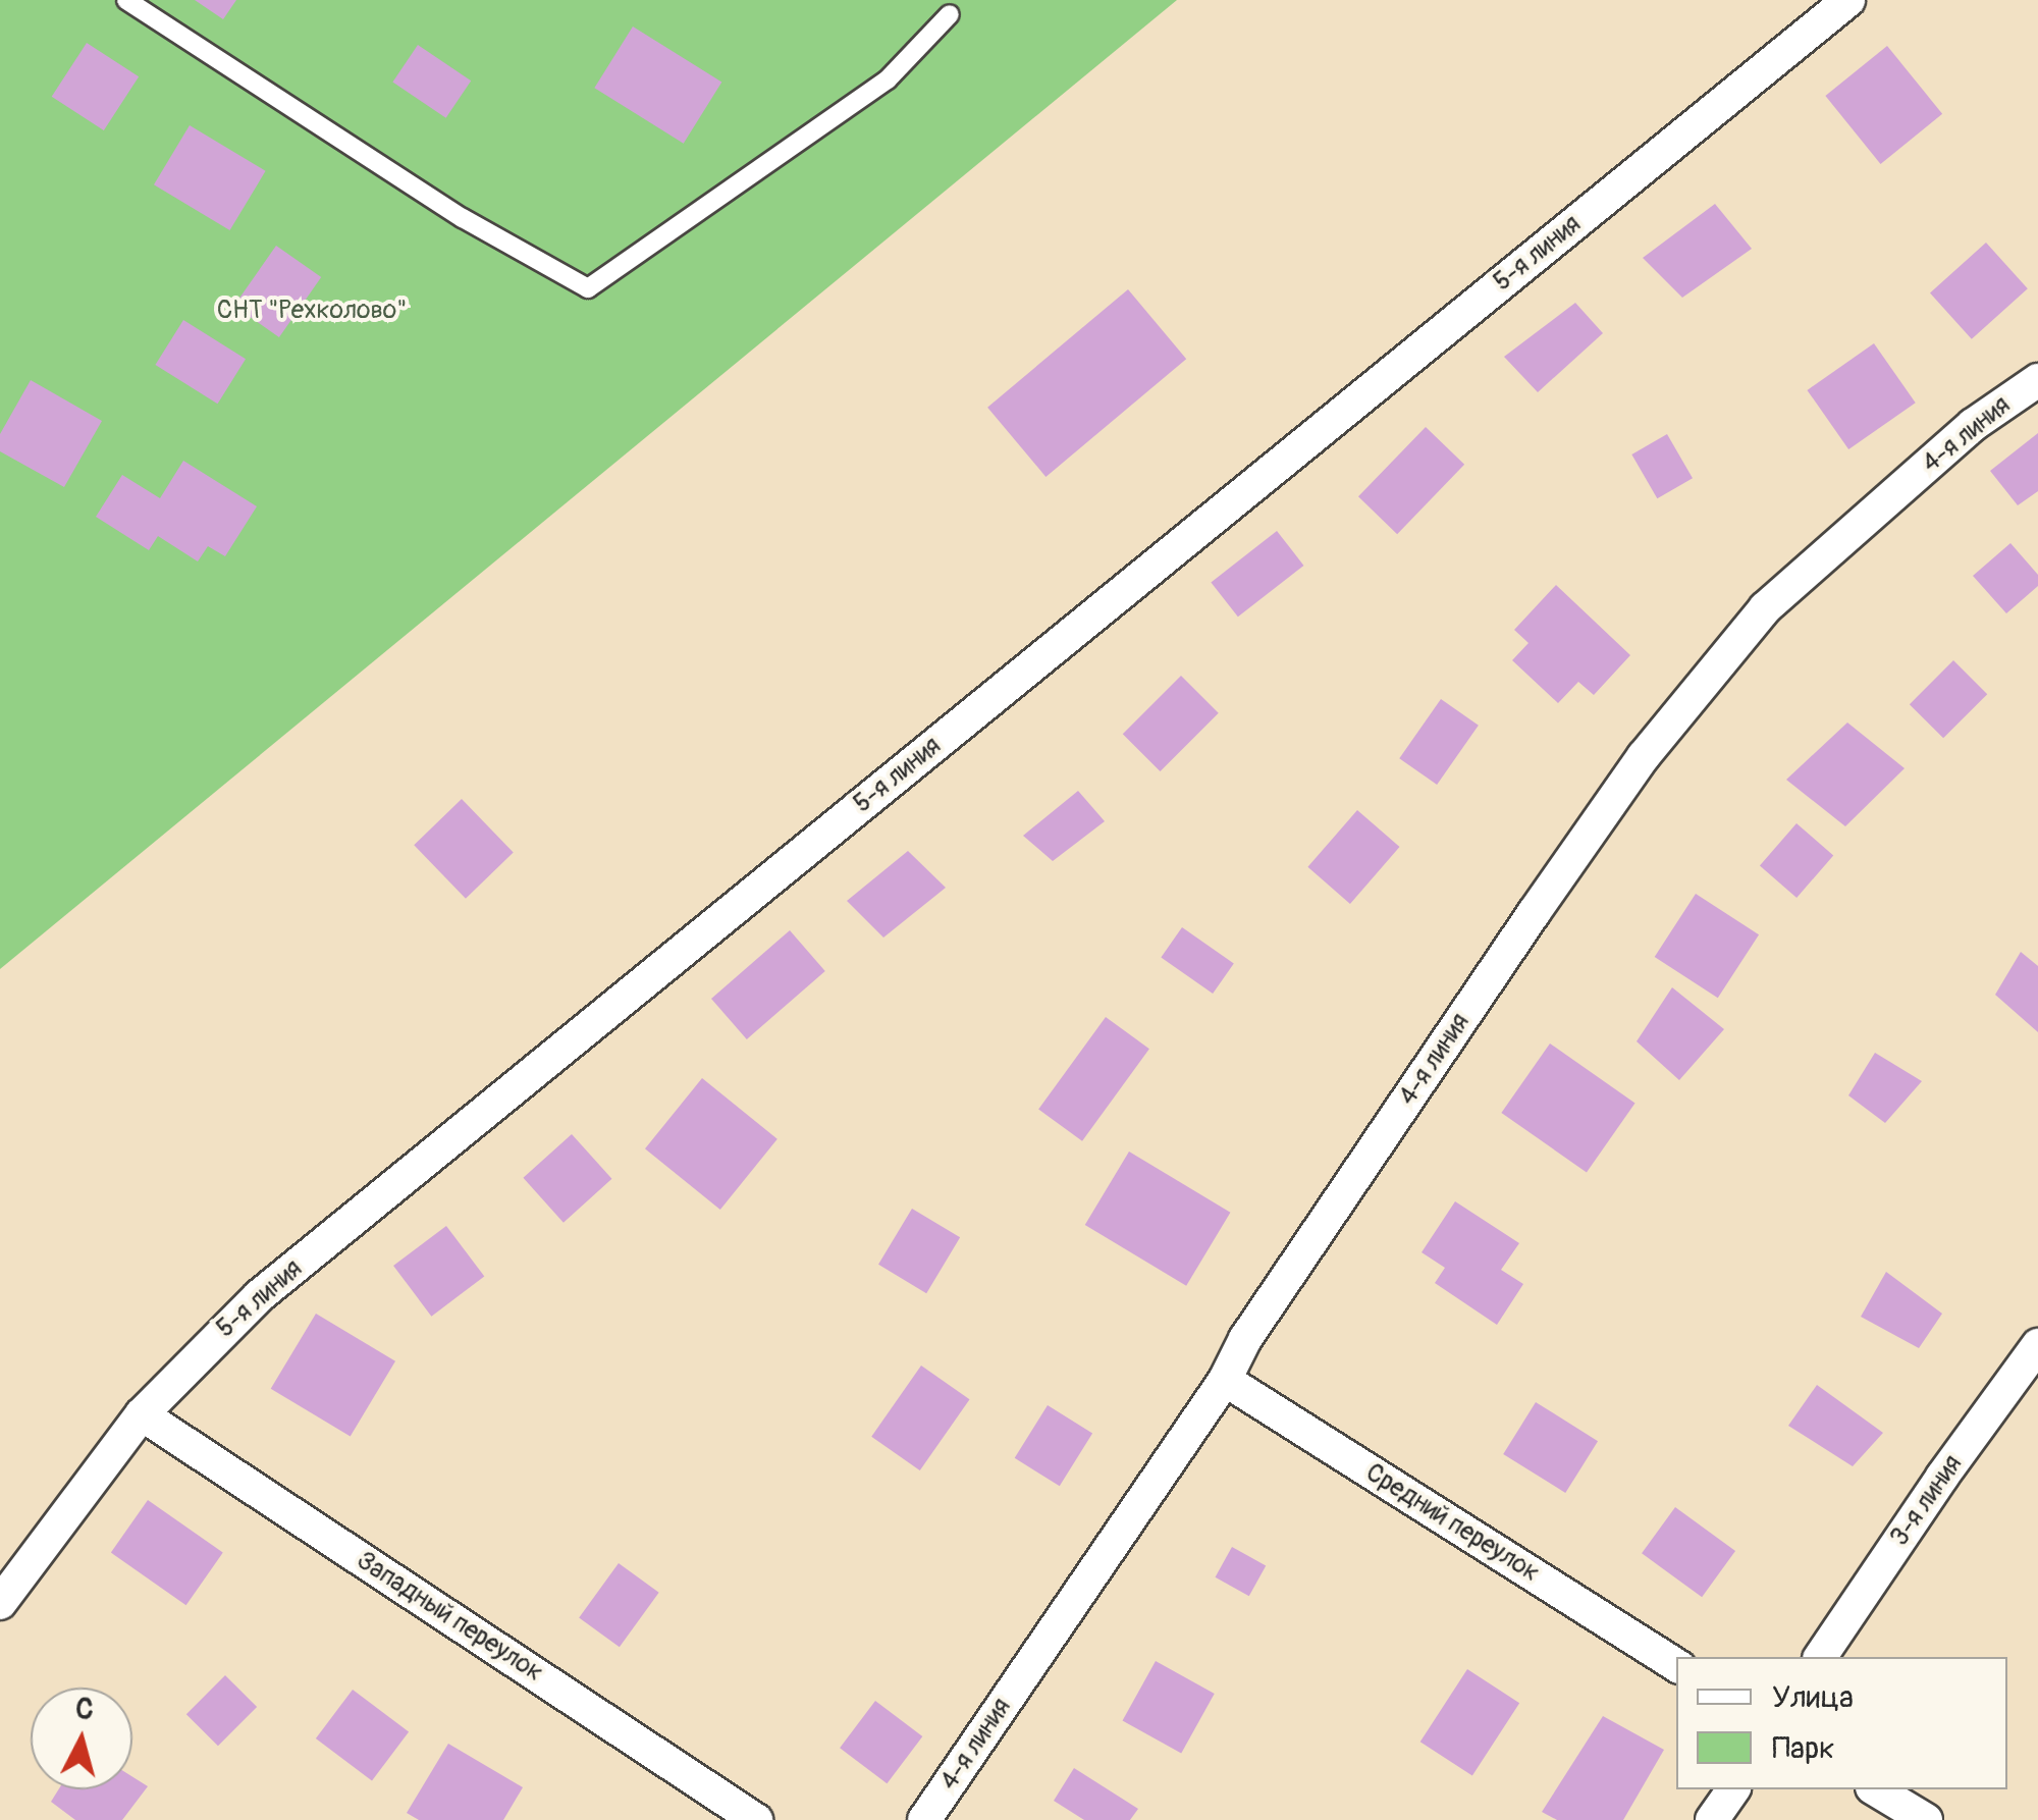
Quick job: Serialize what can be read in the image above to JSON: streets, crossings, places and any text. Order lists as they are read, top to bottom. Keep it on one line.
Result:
{"streets":{"street":["5-я линия","4-я линия","3-я линия","Средний переулок","Западный переулок"]},"crossings":[["5-я линия","Западный переулок"],["4-я линия","Средний переулок"]],"parks":["СНТ \"Рехколово\""],"legend":["Улица","Парк"],"north":"top"}
